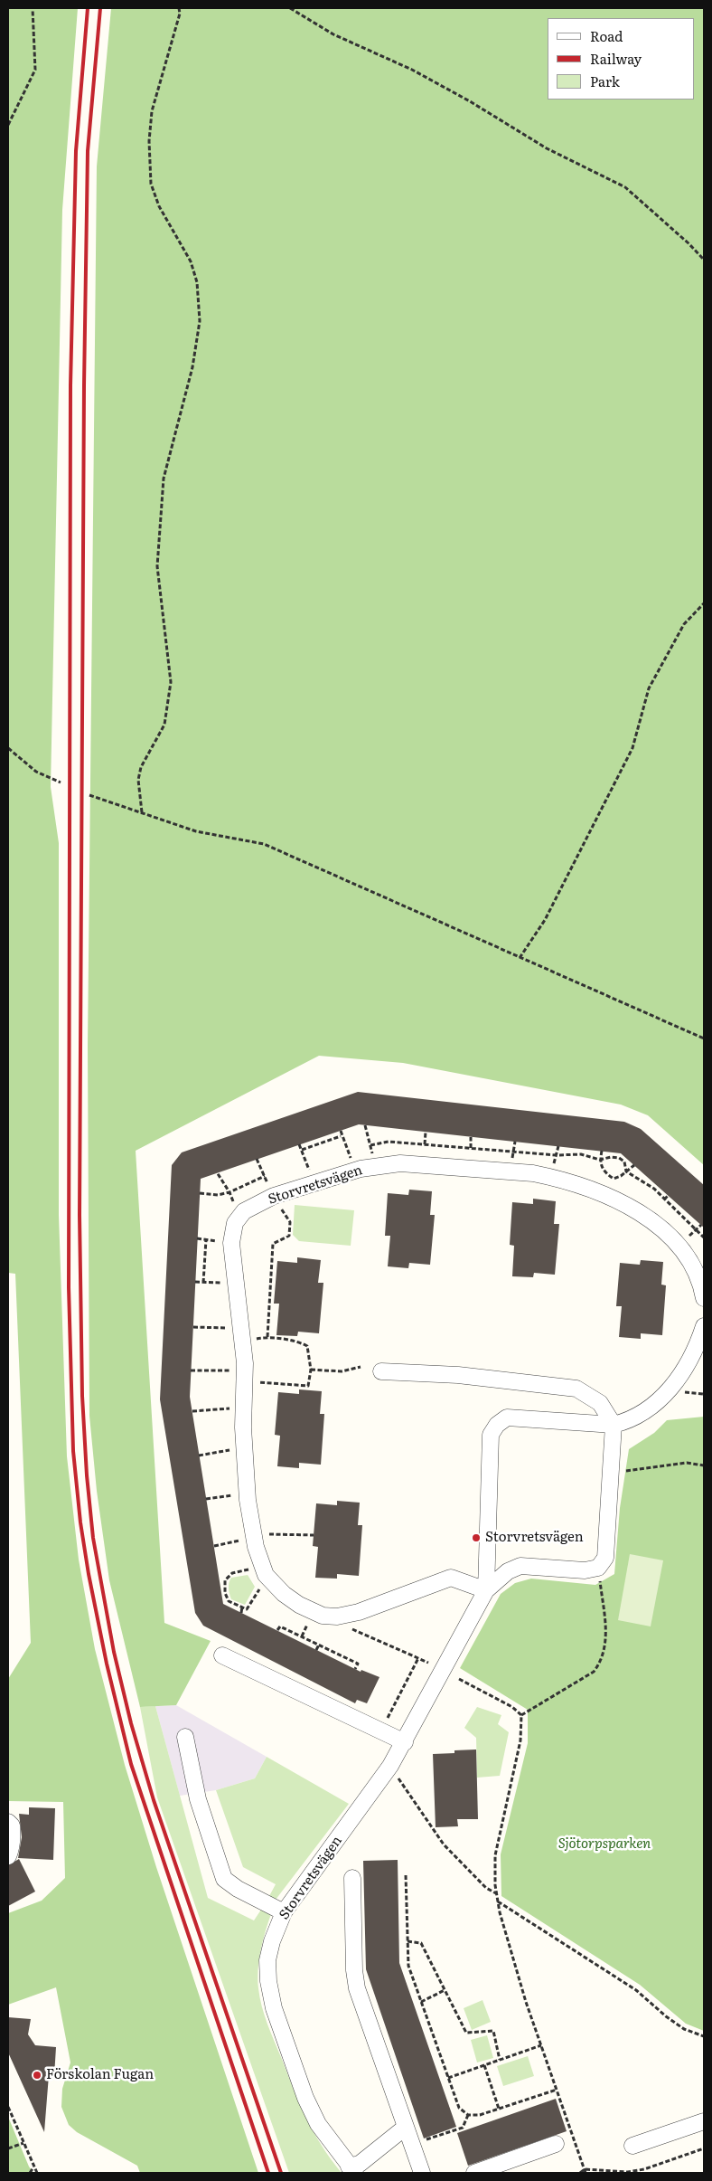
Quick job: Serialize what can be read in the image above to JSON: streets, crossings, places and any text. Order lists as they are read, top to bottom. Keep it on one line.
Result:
{"streets":{"street":["Storvretsvägen"]},"parks":["Sjötorpsparken"],"places":["Storvretsvägen","Förskolan Fugan"],"legend":["Road","Railway","Park"]}
